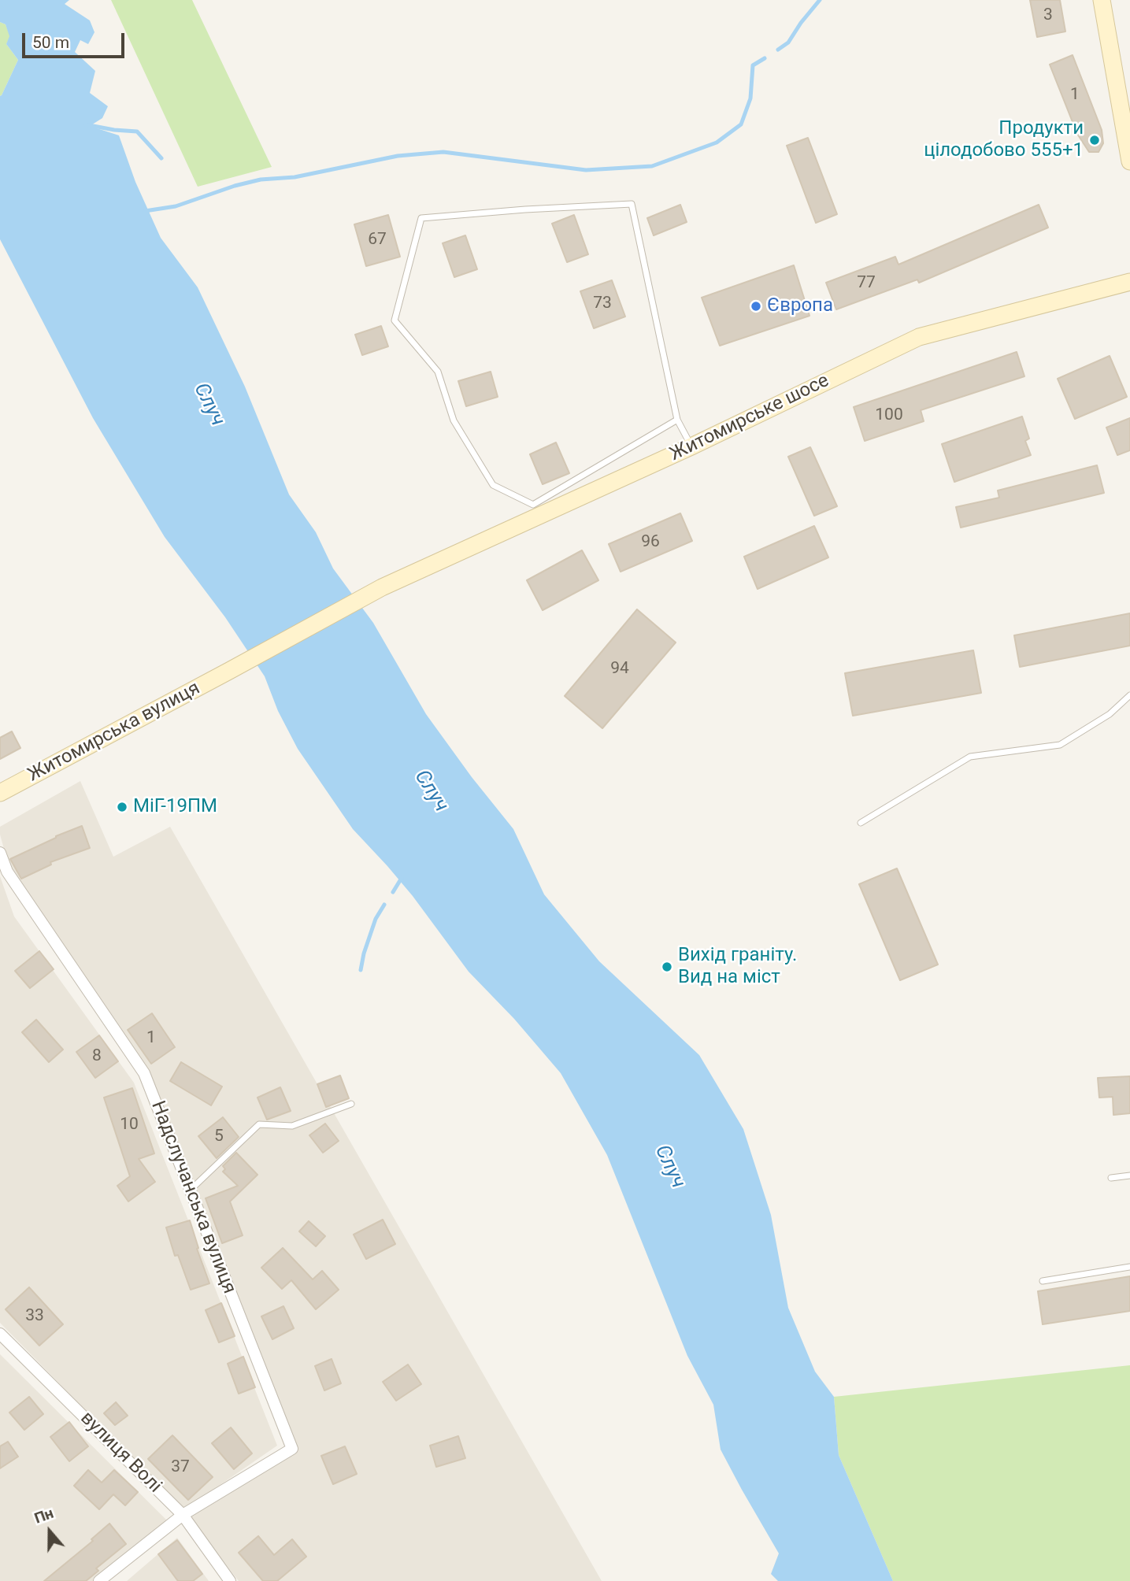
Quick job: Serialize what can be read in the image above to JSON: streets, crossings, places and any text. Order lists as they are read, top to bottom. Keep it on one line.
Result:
{"streets":{"main road":["Житомирське шосе","Житомирська вулиця"],"street":["Надслучанська вулиця","вулиця Волі"]},"crossings":[["Житомирське шосе","Житомирська вулиця"],["Надслучанська вулиця","вулиця Волі"]],"water":["Случ"],"places":["Продукти цілодобово 555+1","Європа","МіГ-19ПМ","Вихід граніту. Вид на міст"],"house_numbers":["3","1","67","77","73","100","96","94","1","8","10","5","33","37"],"scale_bar":"50 m","north":"top"}
